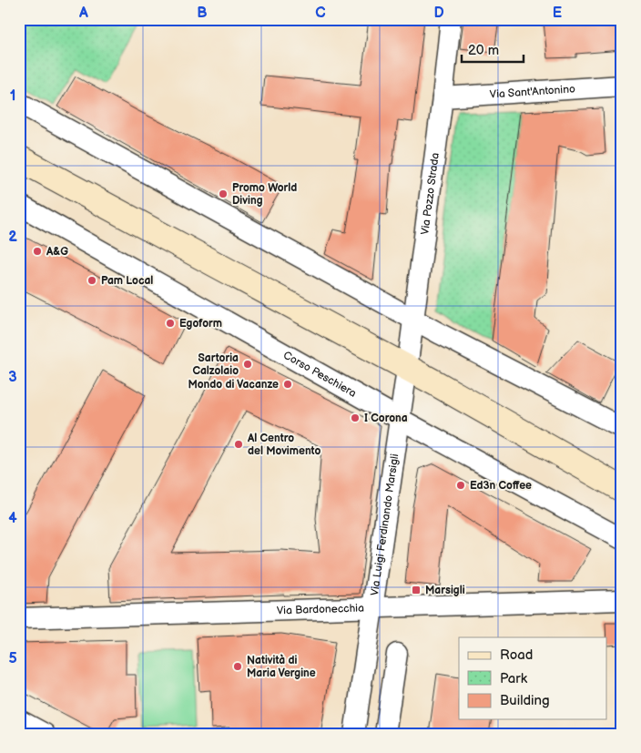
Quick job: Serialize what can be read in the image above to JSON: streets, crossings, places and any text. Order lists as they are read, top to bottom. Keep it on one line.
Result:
{"streets":{"street":["Via Sant'Antonino","Via Pozzo Strada","Corso Peschiera","Via Luigi Ferdinando Marsigli","Via Bardonecchia"]},"crossings":[["Via Sant'Antonino","Via Pozzo Strada"],["Via Pozzo Strada","Via Luigi Ferdinando Marsigli"],["Corso Peschiera","Via Luigi Ferdinando Marsigli"],["Via Luigi Ferdinando Marsigli","Via Bardonecchia"]],"places":{"other":["Promo World Diving","A&G","Pam Local","Egoform","Sartoria Calzolaio","Mondo di Vacanze","I Corona","Al Centro del Movimento","Ed3n Coffee","Natività di Maria Vergine"],"transit":["Marsigli"]},"legend":["Road","Park","Building"],"scale_bar":"20 m","grid":{"columns":["A","B","C","D","E"],"rows":["1","2","3","4","5"]}}
